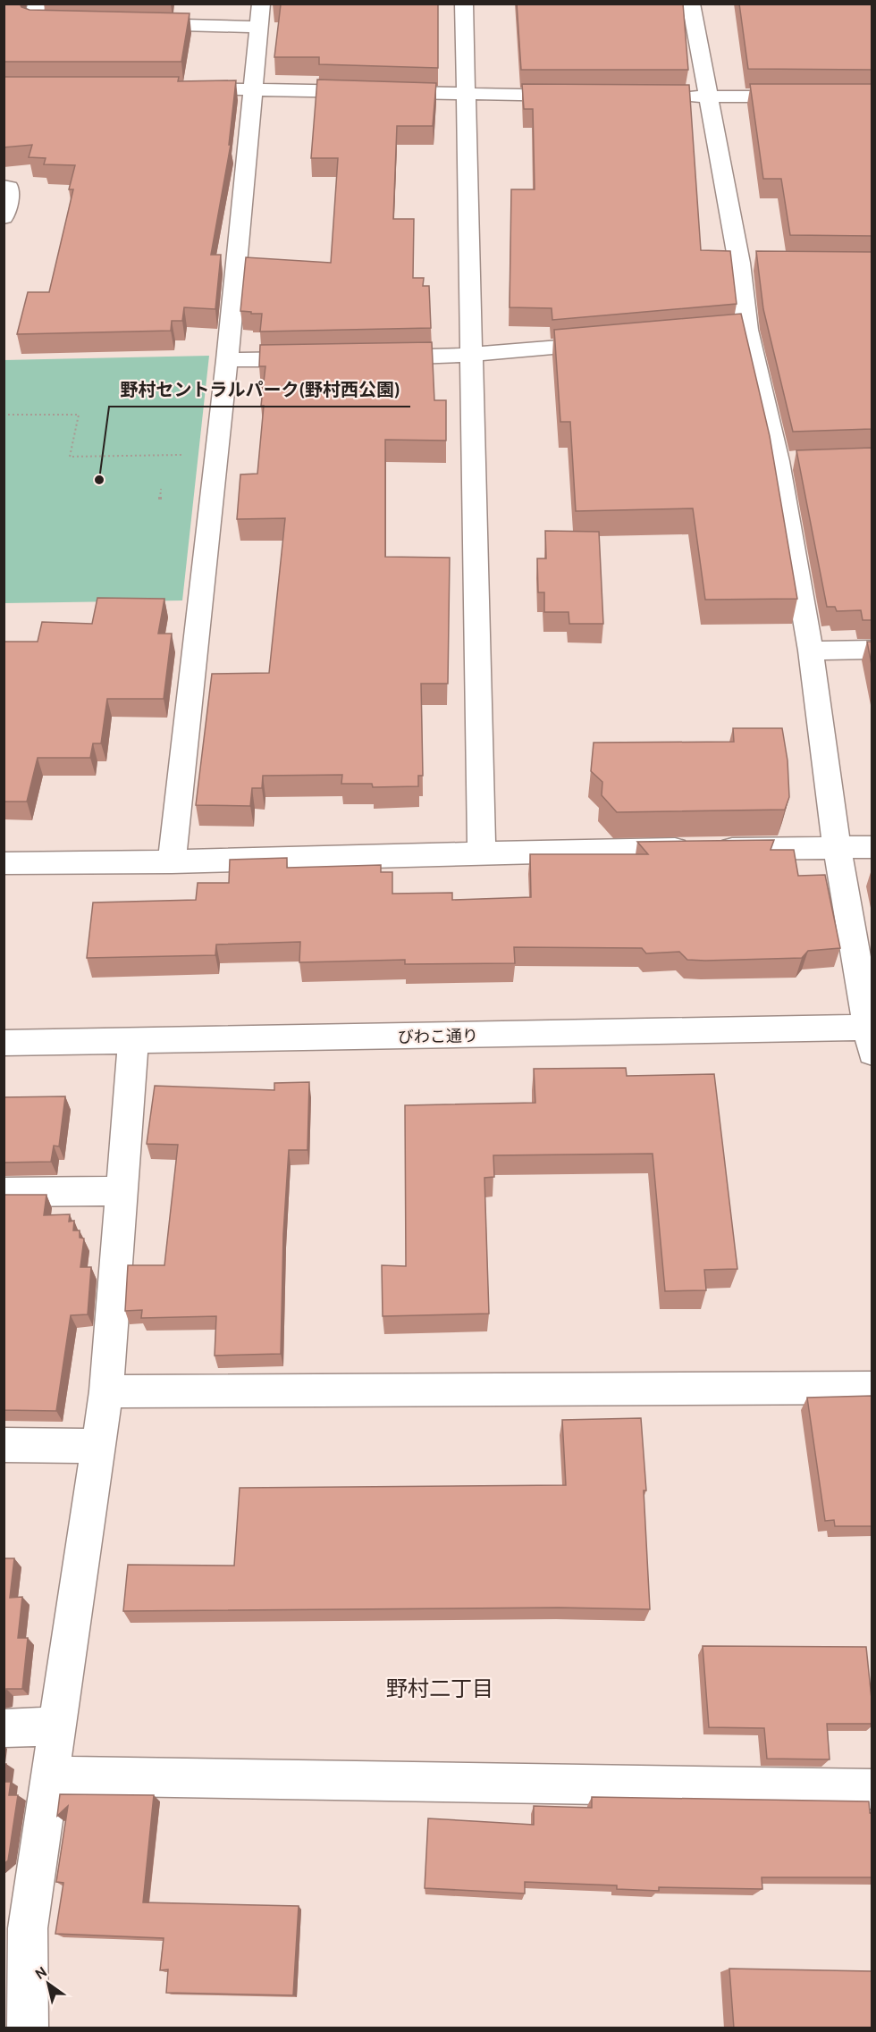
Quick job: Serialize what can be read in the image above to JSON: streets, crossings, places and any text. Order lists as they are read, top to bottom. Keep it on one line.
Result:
{"streets":{"street":["びわこ通り"]},"districts":["野村二丁目"],"places":["野村セントラルパーク(野村西公園)"],"north":"top left"}
